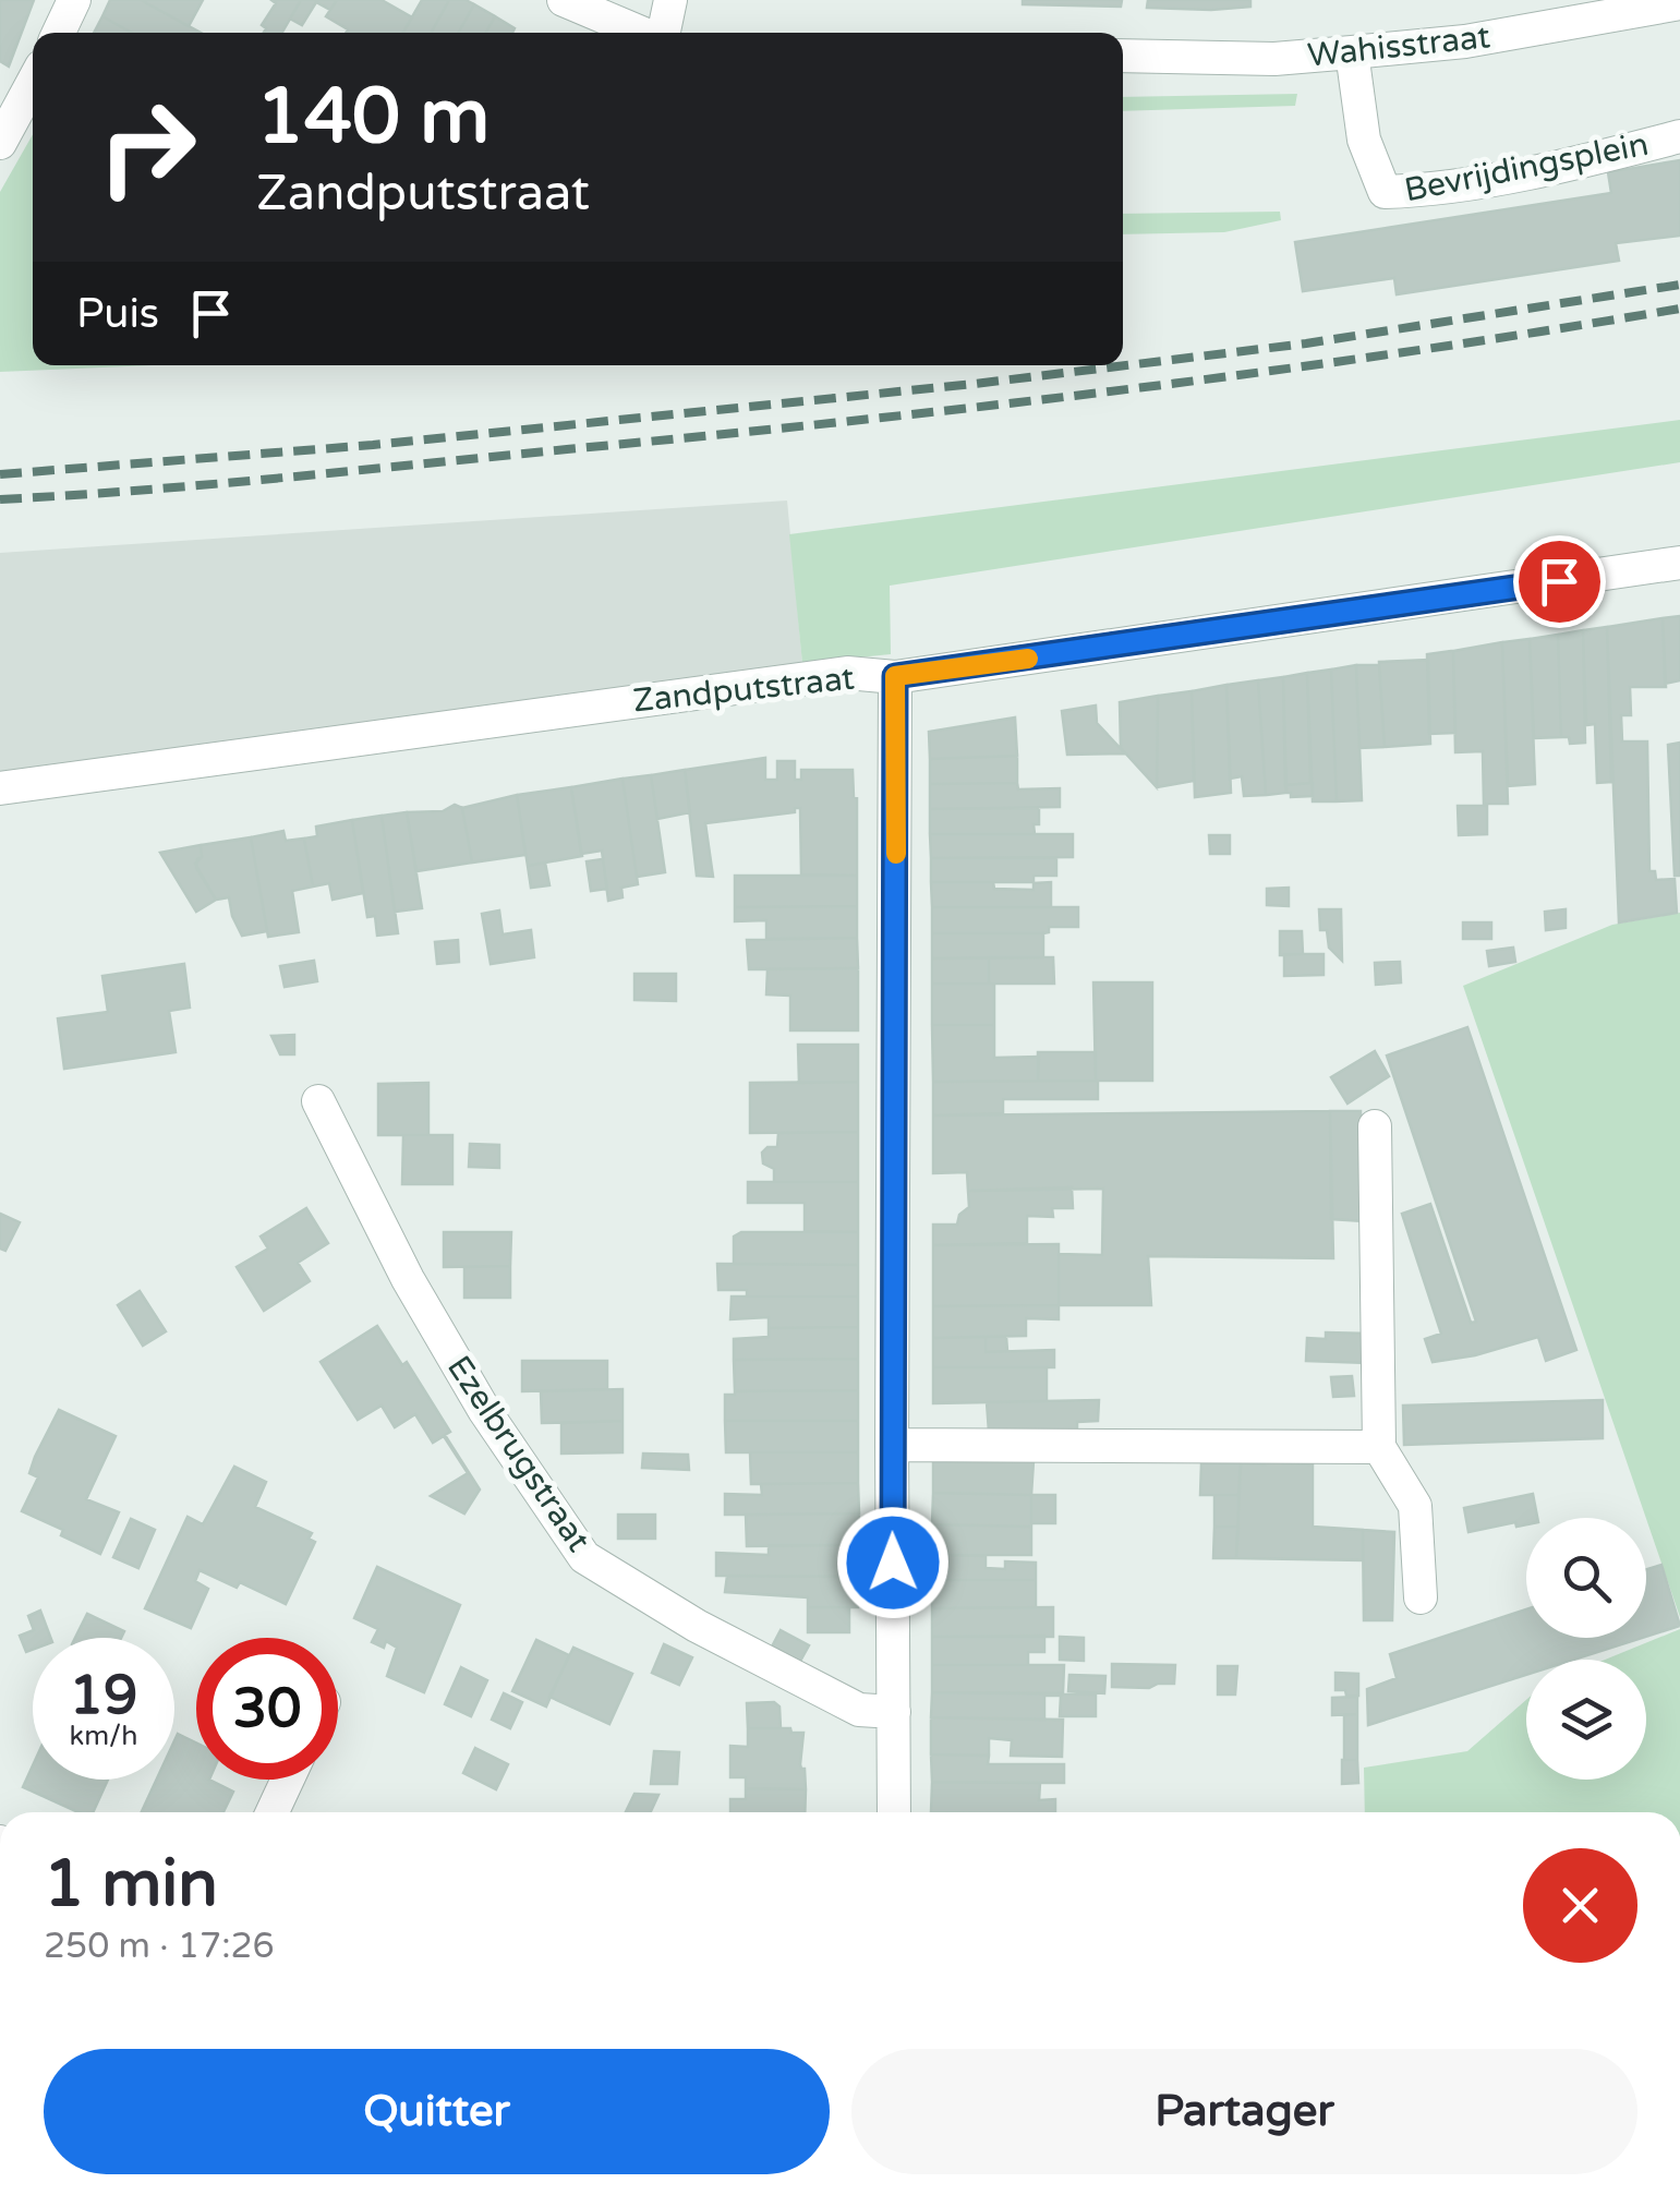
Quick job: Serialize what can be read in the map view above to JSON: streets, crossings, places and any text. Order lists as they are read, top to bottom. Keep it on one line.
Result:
{"streets":{"street":["Wahisstraat","Bevrijdingsplein","Zandputstraat","Ezelbrugstraat"]},"crossings":[["Wahisstraat","Bevrijdingsplein"]],"page":{"turn":["140 m","Zandputstraat"],"then":"Puis","speed":"19 km/h","limit":"30","heading":["1 min","250 m · 17:26"],"buttons":["Quitter","Partager"]}}
